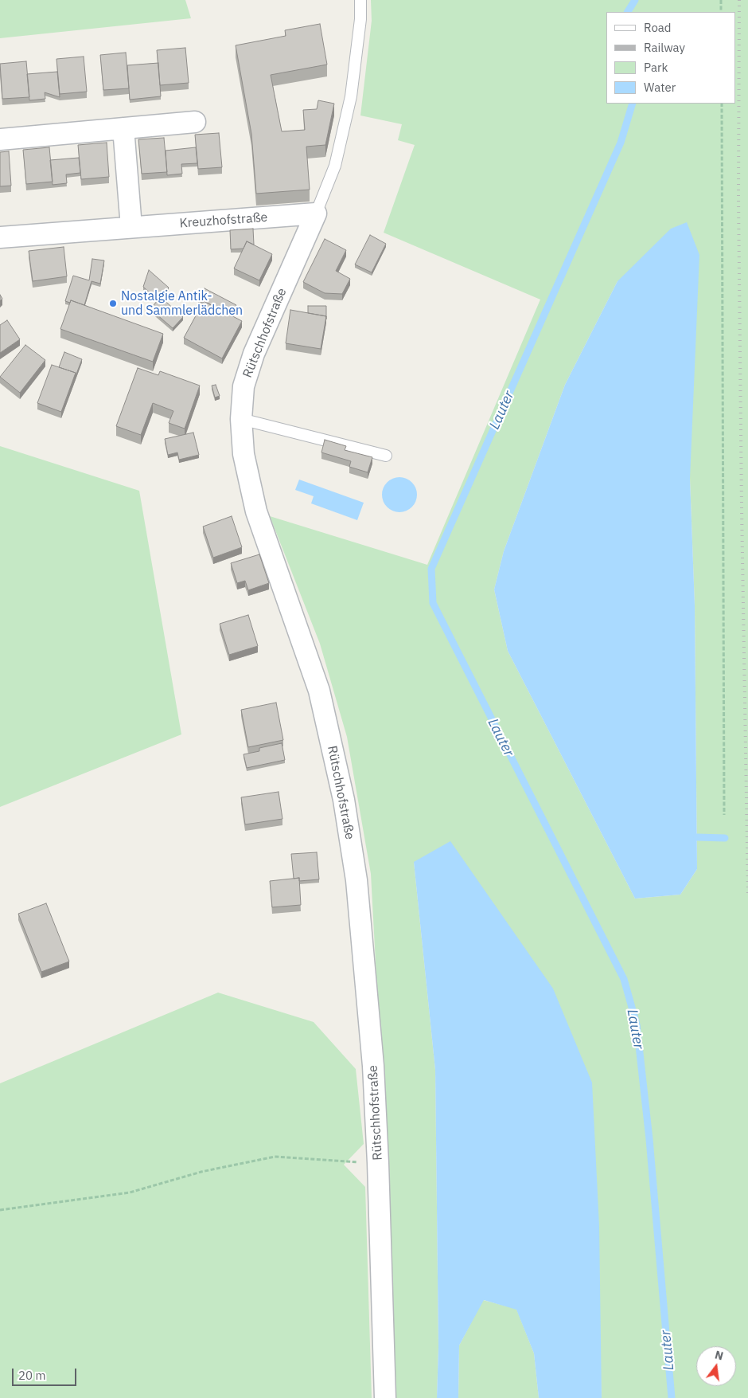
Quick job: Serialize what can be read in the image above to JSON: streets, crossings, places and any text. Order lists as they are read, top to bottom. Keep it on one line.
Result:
{"streets":{"street":["Kreuzhofstraße","Rütschhofstraße"]},"crossings":[["Kreuzhofstraße","Rütschhofstraße"]],"water":["Lauter"],"places":["Nostalgie Antik- und Sammlerlädchen"],"legend":["Road","Railway","Park","Water"],"scale_bar":"20 m","north":"top"}
